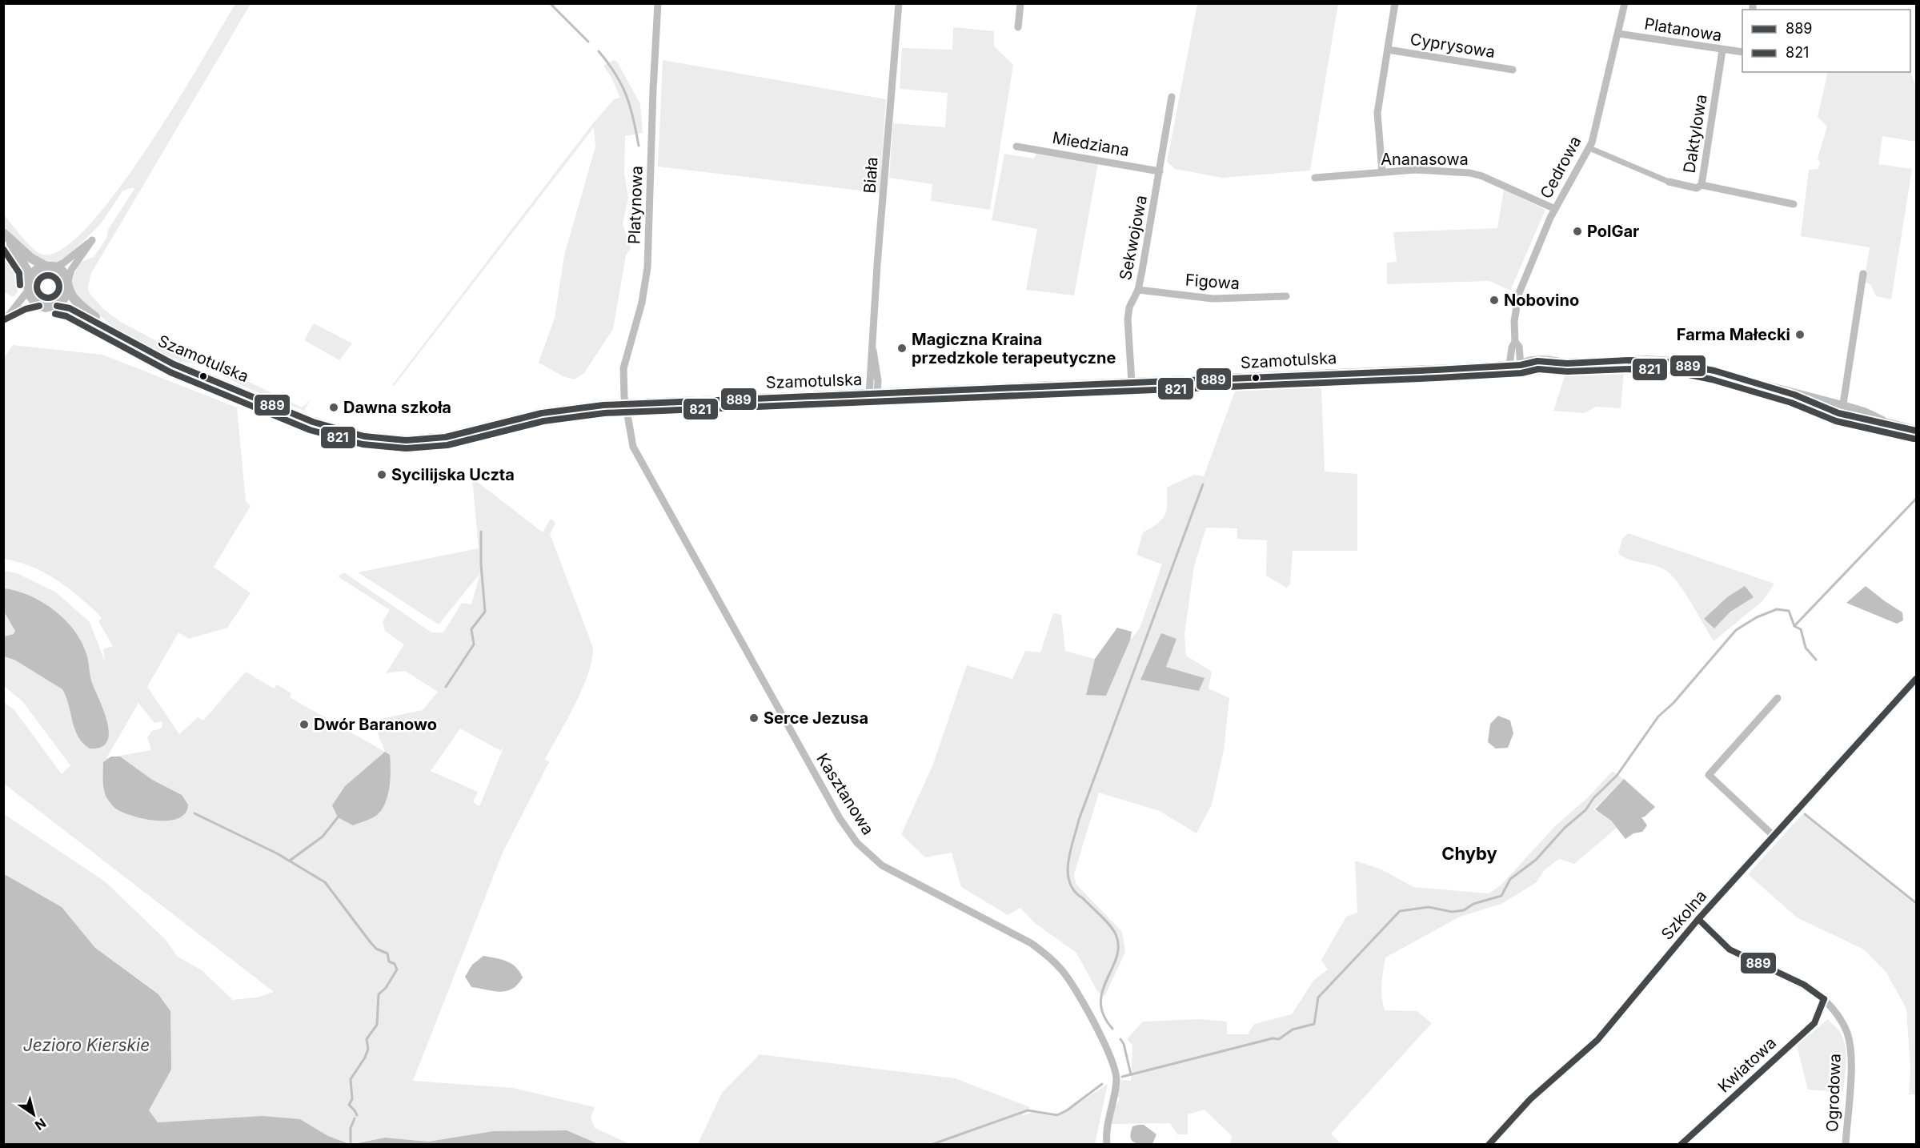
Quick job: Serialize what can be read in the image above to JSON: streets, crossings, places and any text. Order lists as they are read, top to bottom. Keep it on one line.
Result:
{"streets":{"street":["Platanowa","Cyprysowa","Daktylowa","Miedziana","Ananasowa","Cedrowa","Biała","Platynowa","Sekwojowa","Figowa","Szamotulska","Kasztanowa","Szkolna","Kwiatowa","Ogrodowa"]},"crossings":[["Platanowa","Daktylowa"],["Platanowa","Cedrowa"],["Cyprysowa","Ananasowa"],["Miedziana","Sekwojowa"],["Ananasowa","Cedrowa"],["Cedrowa","Szamotulska"],["Biała","Szamotulska"],["Platynowa","Szamotulska"],["Platynowa","Kasztanowa"],["Sekwojowa","Figowa"],["Sekwojowa","Szamotulska"],["Szamotulska","Kasztanowa"],["Szkolna","Ogrodowa"],["Kwiatowa","Ogrodowa"]],"districts":["Chyby"],"water":["Jezioro Kierskie"],"places":["PolGar","Nobovino","Farma Małecki","Magiczna Kraina przedzkole terapeutyczne","Dawna szkoła","Sycilijska Uczta","Serce Jezusa","Dwór Baranowo"],"lines":["transit line 821","transit line 889"],"legend":["889","821"],"north":"bottom right"}
